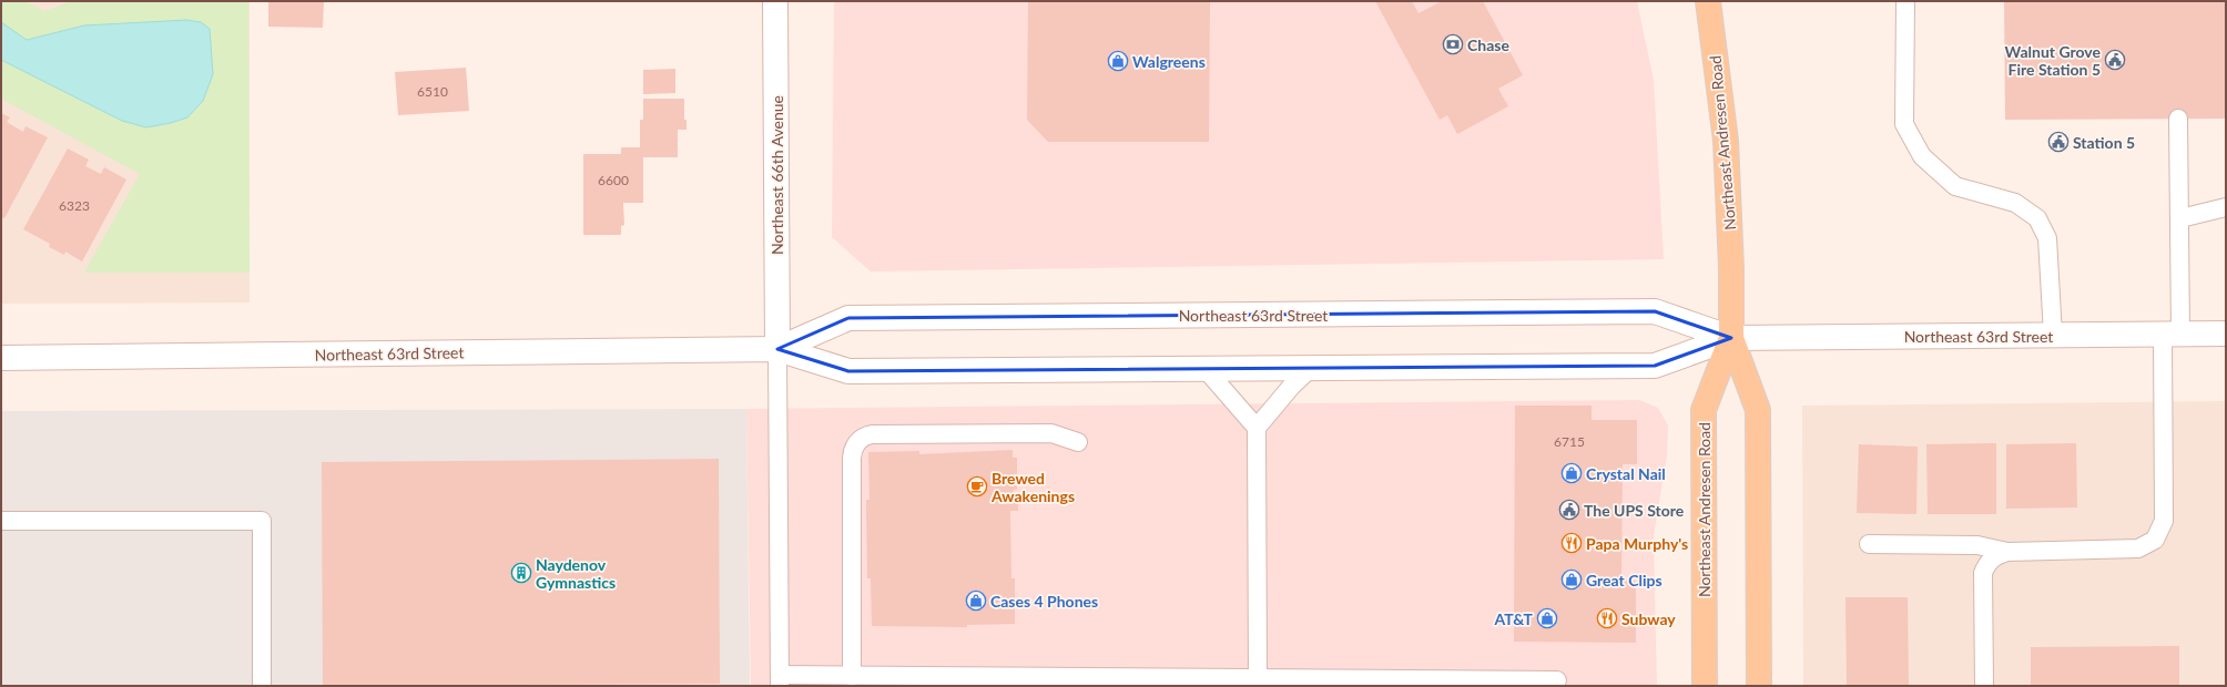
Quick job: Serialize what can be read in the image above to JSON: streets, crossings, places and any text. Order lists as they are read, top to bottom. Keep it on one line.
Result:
{"streets":{"main road":["Northeast Andresen Road","Northeast 66th Avenue","Northeast 63rd Street"]},"crossings":[["Northeast Andresen Road","Northeast 63rd Street"],["Northeast 66th Avenue","Northeast 63rd Street"]],"places":{"bank":["Chase"],"public building":["Walnut Grove Fire Station 5","Station 5","The UPS Store"],"shop":["Walgreens","Crystal Nail","Great Clips","Cases 4 Phones","AT&T"],"cafe":["Brewed Awakenings"],"restaurant":["Papa Murphy's","Subway"],"building":["Naydenov Gymnastics"]},"house_numbers":["6510","6600","6323","6715"]}
